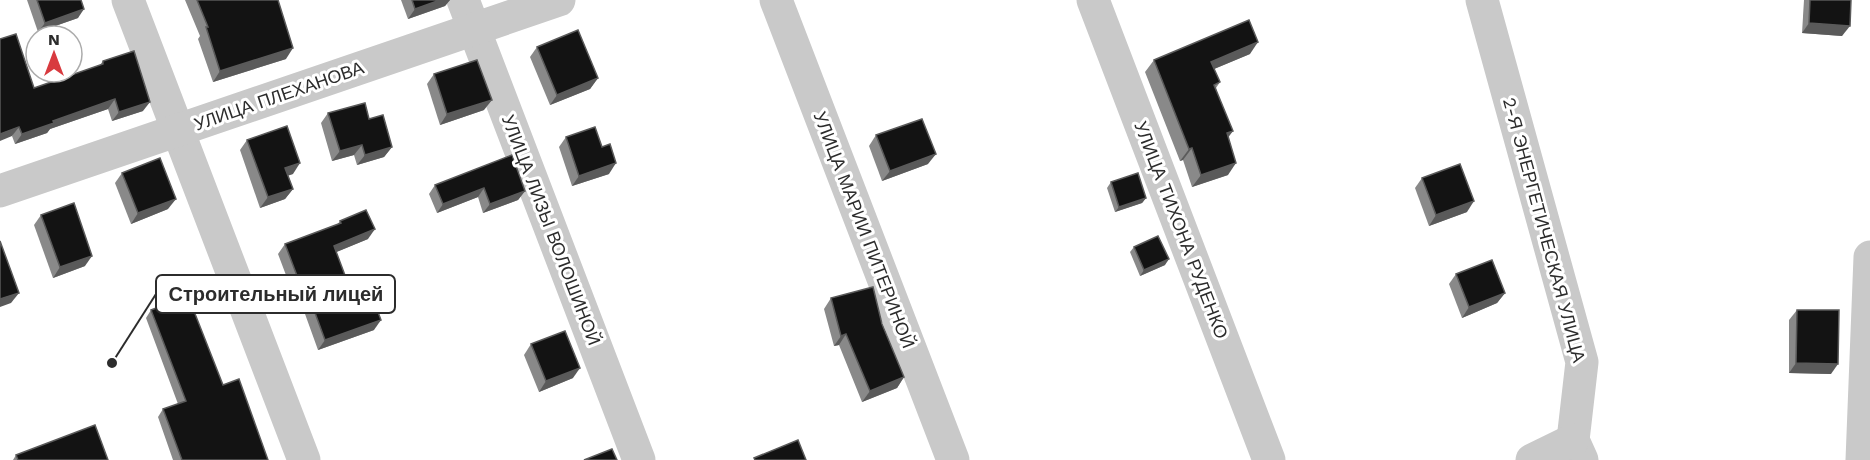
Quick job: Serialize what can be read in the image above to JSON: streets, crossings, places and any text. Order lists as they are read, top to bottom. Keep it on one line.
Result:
{"streets":{"street":["УЛИЦА ПЛЕХАНОВА","УЛИЦА ЛИЗЫ ВОЛОШИНОЙ","УЛИЦА МАРИИ ПИТЕРИНОЙ","УЛИЦА ТИХОНА РУДЕНКО","2-Я ЭНЕРГЕТИЧЕСКАЯ УЛИЦА"]},"crossings":[["УЛИЦА ПЛЕХАНОВА","УЛИЦА ЛИЗЫ ВОЛОШИНОЙ"]],"places":["Строительный лицей"],"north":"top"}
